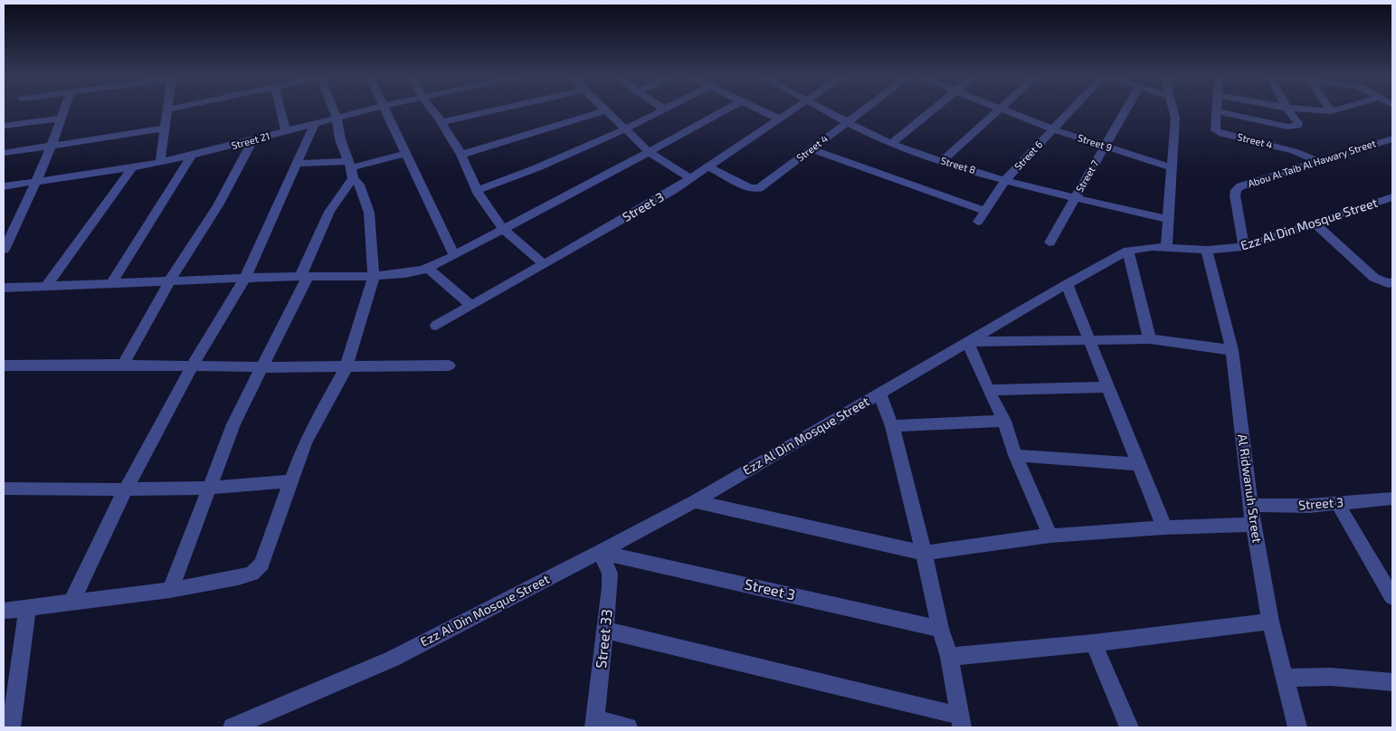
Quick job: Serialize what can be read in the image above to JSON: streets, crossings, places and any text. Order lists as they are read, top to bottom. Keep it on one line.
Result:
{"streets":{"street":["Street 21","Street 4","Street 9","Street 6","Abou Al Taib Al Hawary Street","Street 8","Street 7","Street 3","Ezz Al Din Mosque Street","Al Ridwanuh Street","Street 33"]},"crossings":[["Street 4","Abou Al Taib Al Hawary Street"],["Street 4","Street 8"],["Street 4","Street 3"],["Street 9","Street 6"],["Street 9","Street 7"],["Street 6","Street 8"],["Abou Al Taib Al Hawary Street","Ezz Al Din Mosque Street"],["Street 8","Street 7"],["Street 3","Ezz Al Din Mosque Street"],["Street 3","Al Ridwanuh Street"],["Street 3","Street 33"],["Ezz Al Din Mosque Street","Al Ridwanuh Street"],["Ezz Al Din Mosque Street","Street 33"]]}
